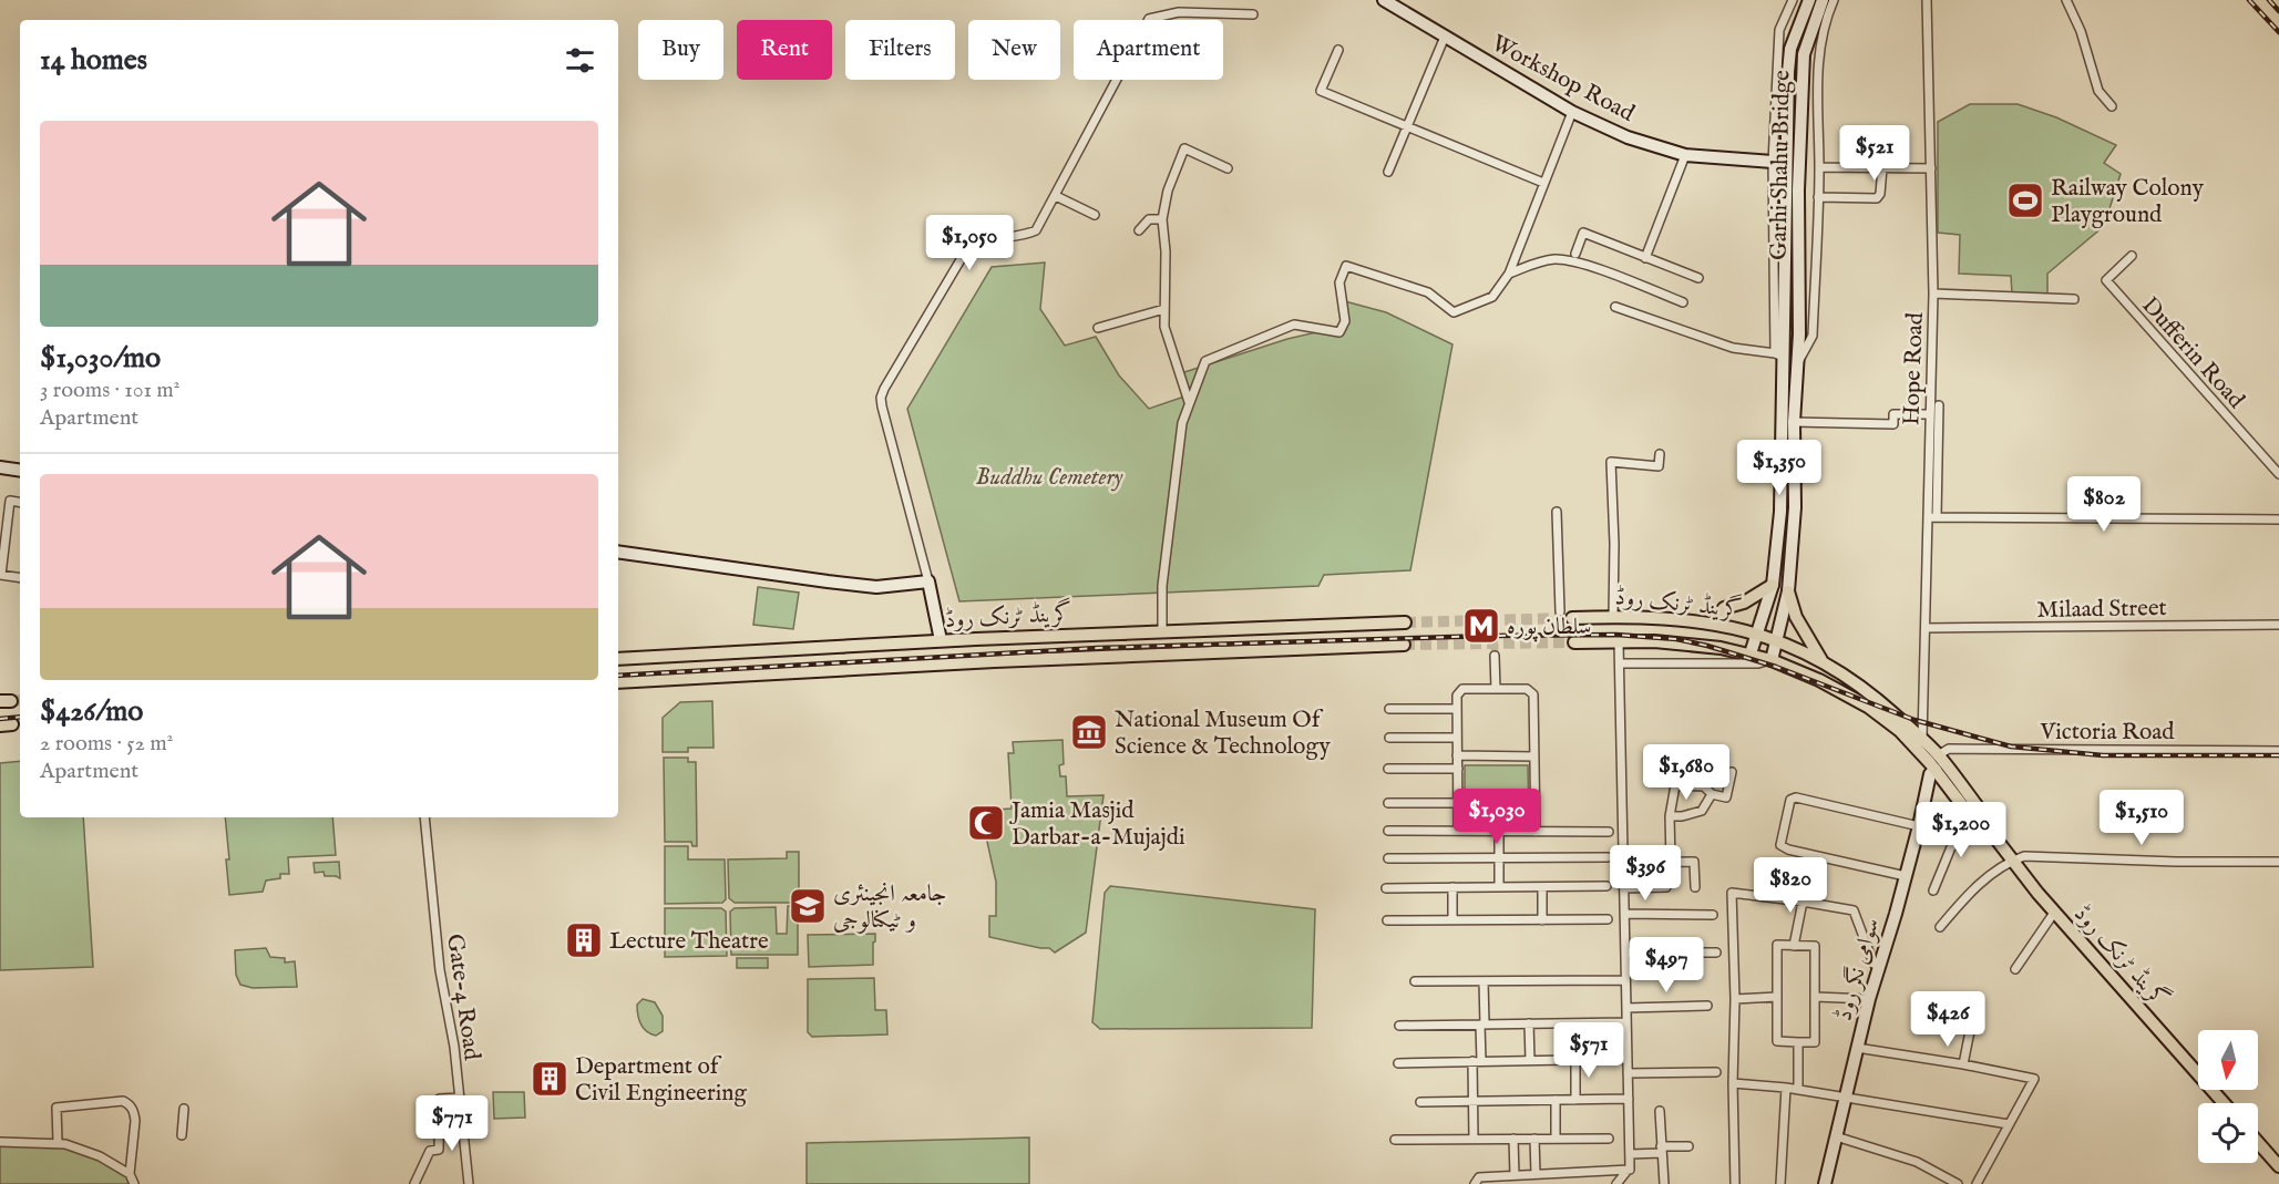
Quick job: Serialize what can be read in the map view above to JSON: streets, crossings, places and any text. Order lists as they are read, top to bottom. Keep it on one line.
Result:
{"streets":{"main road":["Workshop Road","Garhi Shahu Bridge","گرینڈ ٹرنک روڈ","سوامی نگر روڈ"],"street":["Dufferin Road","Hope Road","Milaad Street","Victoria Road","Gate-4 Road"]},"crossings":[["Garhi Shahu Bridge","گرینڈ ٹرنک روڈ"],["Hope Road","گرینڈ ٹرنک روڈ"],["Hope Road","Milaad Street"],["گرینڈ ٹرنک روڈ","Victoria Road"],["گرینڈ ٹرنک روڈ","سوامی نگر روڈ"]],"parks":["Buddhu Cemetery"],"places":{"sports":["Railway Colony Playground"],"metro station":["سلطان پورہ"],"museum":["National Museum Of Science & Technology"],"mosque":["Jamia Masjid Darbar-a-Mujajdi"],"school or university":["جامعہ انجینئری و ٹیکنالوجی"],"building":["Lecture Theatre","Department of Civil Engineering"]},"north":"bottom","page":{"chip":["Buy","Rent","Filters","New","Apartment"],"heading":"14 homes","list":[{"name":"$1,030/mo","note":"3 rooms · 101 m² · Apartment"},{"name":"$426/mo","note":"2 rooms · 52 m² · Apartment"}],"price":["$521","$1,050","$1,350","$802","$1,680","$1,030","$1,510","$1,200","$396","$820","$497","$426","$571","$771"]}}
